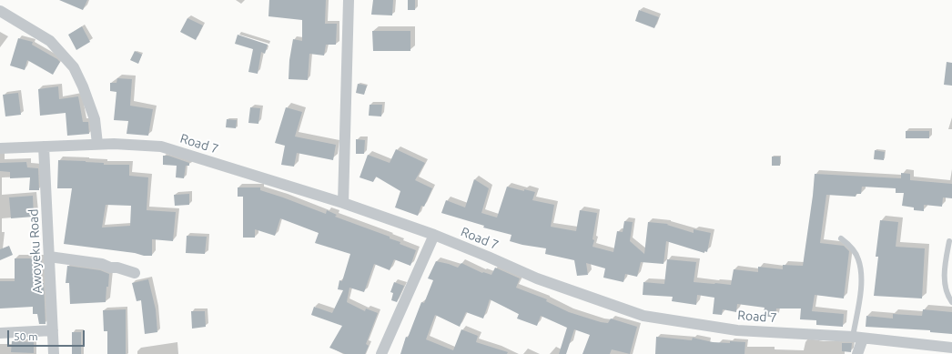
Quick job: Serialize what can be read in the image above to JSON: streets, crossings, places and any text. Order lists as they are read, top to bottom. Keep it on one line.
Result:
{"streets":{"street":["Road 7","Awoyeku Road"]},"crossings":[["Road 7","Awoyeku Road"]],"scale_bar":"50 m"}
